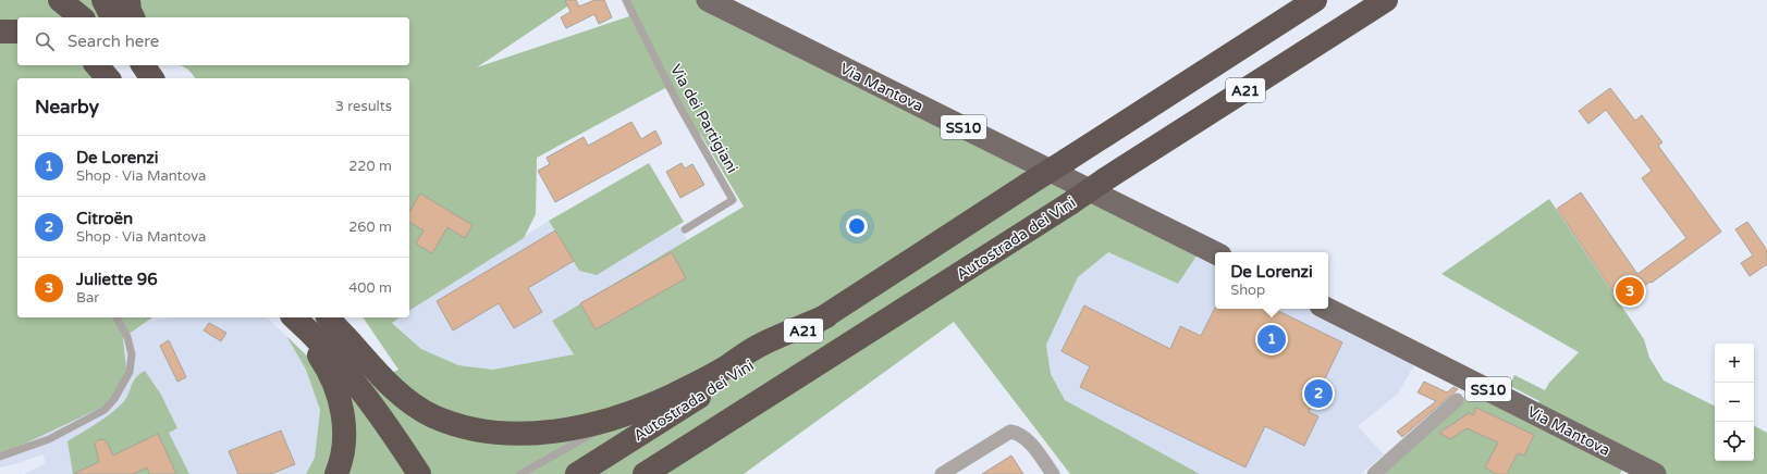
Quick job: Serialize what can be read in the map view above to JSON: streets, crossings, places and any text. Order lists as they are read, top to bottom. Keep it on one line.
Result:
{"streets":{"highway":["A21","Autostrada dei Vini"],"main road":["Via Mantova","SS10"],"lane":["Via dei Partigiani"]},"page":{"search":"Search here","heading":["Nearby","3 results"],"list":[{"mark":"1","name":"De Lorenzi","note":"Shop · Via Mantova","value":"220 m"},{"mark":"2","name":"Citroën","note":"Shop · Via Mantova","value":"260 m"},{"mark":"3","name":"Juliette 96","note":"Bar","value":"400 m"}],"popup":["De Lorenzi","Shop"],"pins":["3","1","2"],"map_buttons":["+","−"]}}
